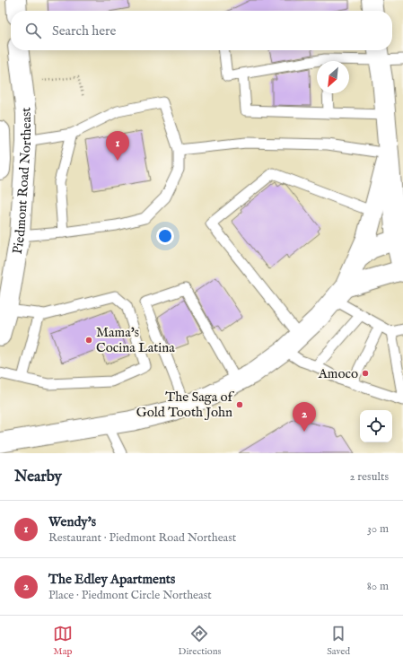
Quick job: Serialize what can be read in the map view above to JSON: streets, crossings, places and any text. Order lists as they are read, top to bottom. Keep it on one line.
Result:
{"streets":{"street":["Piedmont Road Northeast"]},"places":["Mama's Cocina Latina","Amoco","The Saga of Gold Tooth John"],"north":"bottom left","page":{"search":"Search here","pins":["1","2"],"heading":["Nearby","2 results"],"list":[{"mark":"1","name":"Wendy's","note":"Restaurant · Piedmont Road Northeast","value":"30 m"},{"mark":"2","name":"The Edley Apartments","note":"Place · Piedmont Circle Northeast","value":"80 m"}],"nav":["Map","Directions","Saved"]}}
